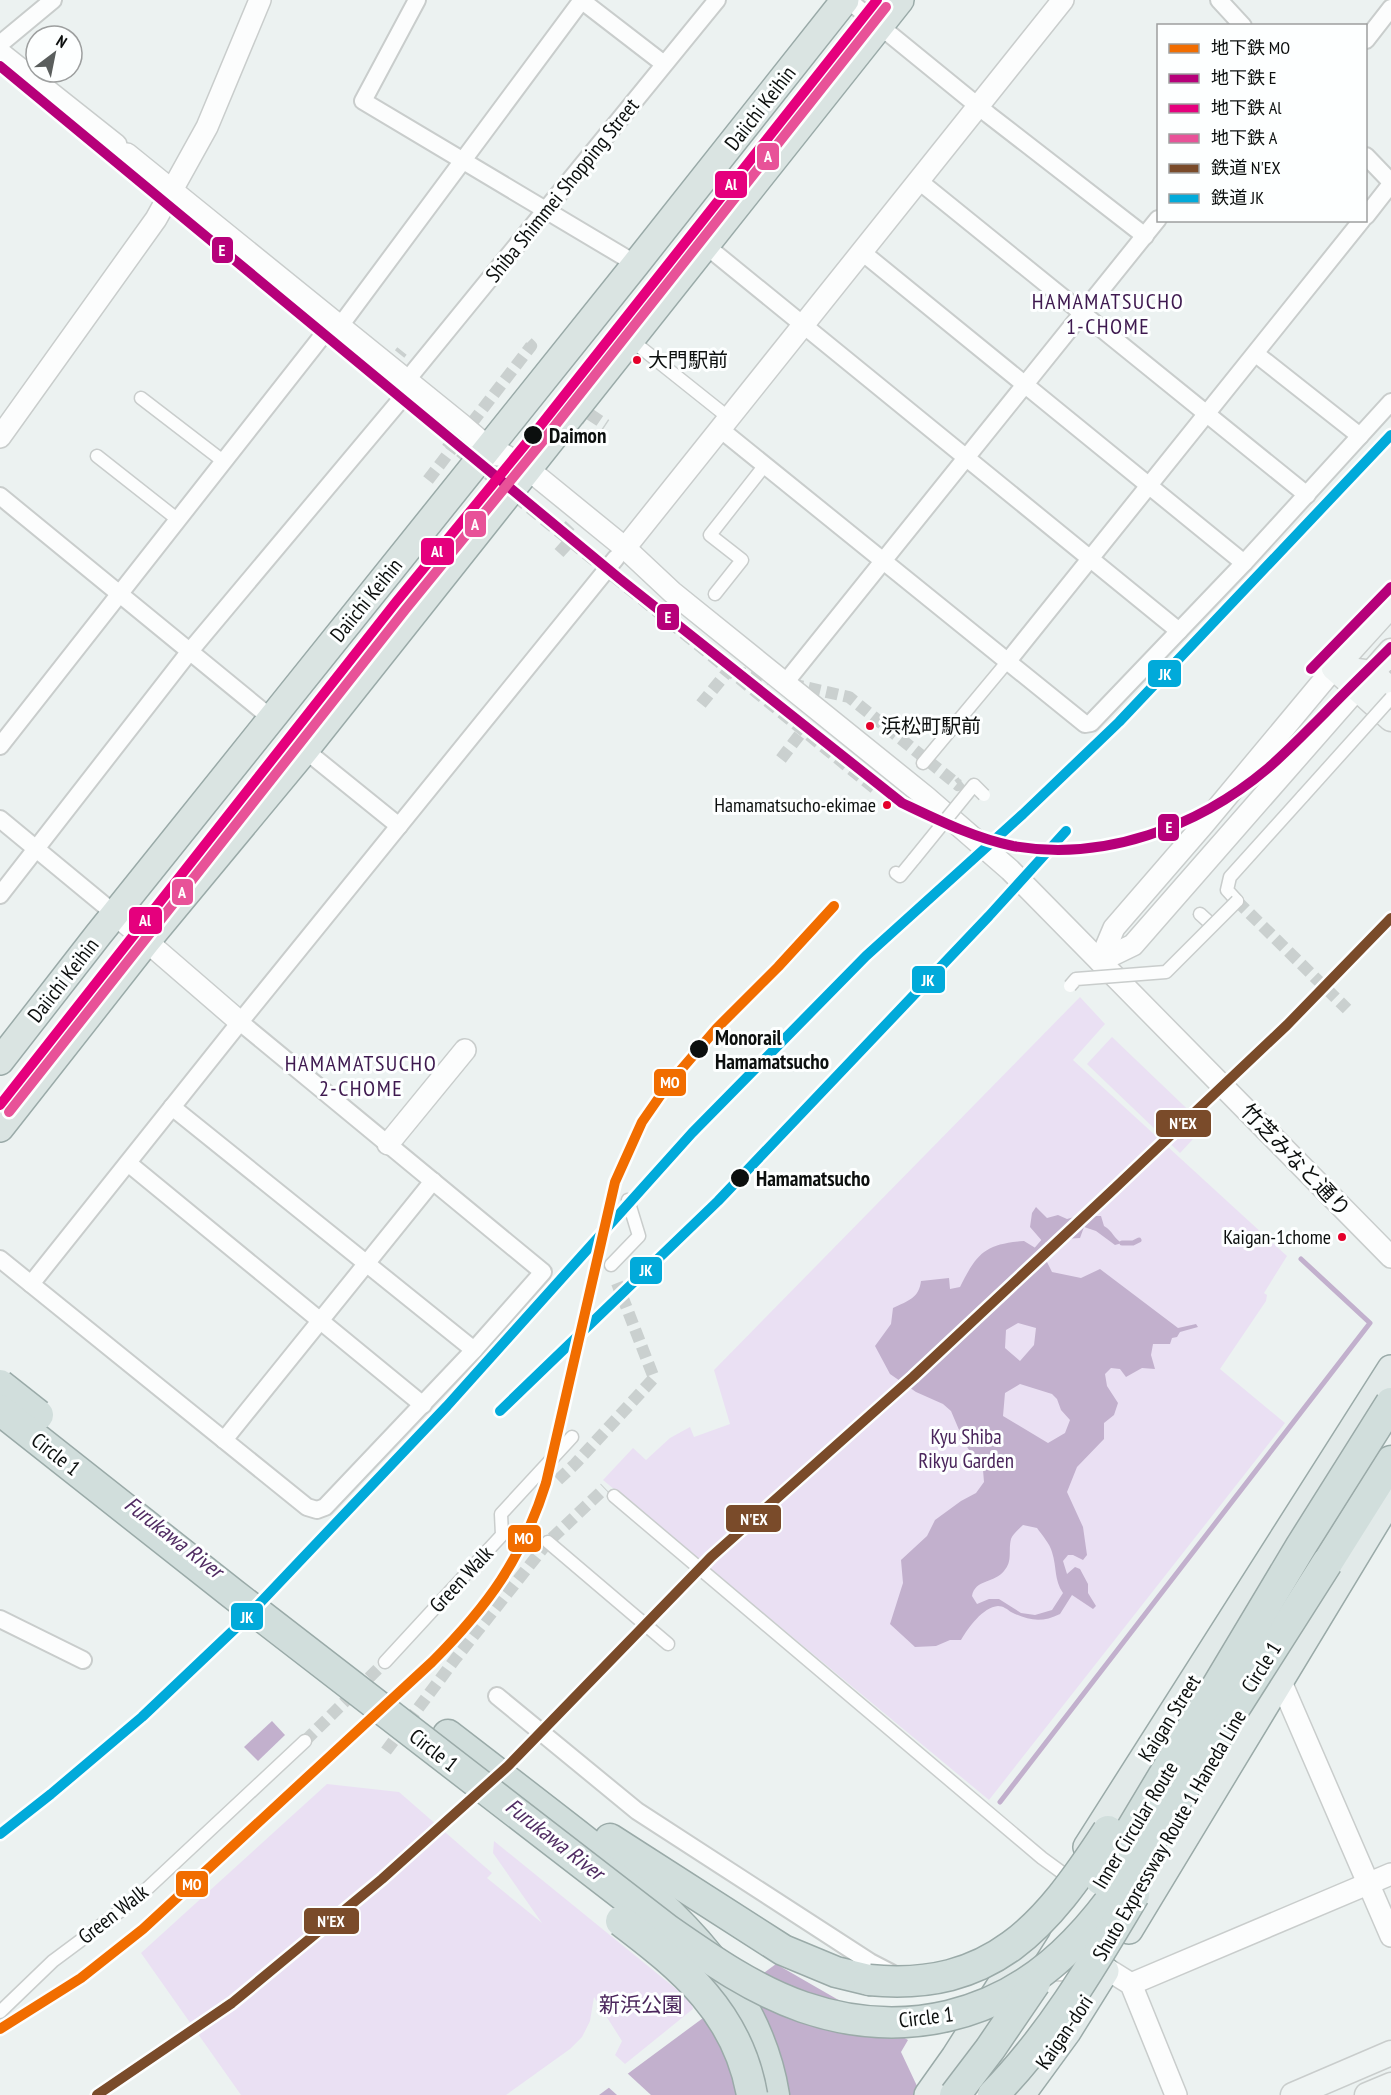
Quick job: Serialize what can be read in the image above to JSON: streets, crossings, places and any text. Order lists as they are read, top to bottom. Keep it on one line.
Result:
{"streets":{"highway":["Daiichi Keihin","Circle 1","Inner Circular Route","Shuto Expressway Route 1 Haneda Line"],"main road":["Kaigan Street","Kaigan-dori"],"street":["Shiba Shimmei Shopping Street","竹芝みなと通り","Green Walk"]},"crossings":[["Daiichi Keihin","竹芝みなと通り"],["Shiba Shimmei Shopping Street","竹芝みなと通り"],["Circle 1","Inner Circular Route"],["Circle 1","Shuto Expressway Route 1 Haneda Line"],["Kaigan Street","Inner Circular Route"]],"districts":["HAMAMATSUCHO 1-CHOME","HAMAMATSUCHO 2-CHOME"],"water":["Furukawa River"],"parks":["Kyu Shiba Rikyu Garden","新浜公園"],"places":["大門駅前","Daimon","浜松町駅前","Hamamatsucho-ekimae","Monorail Hamamatsucho","Hamamatsucho","Kaigan-1chome"],"lines":["metro line Al","metro line A","metro line E","rail line JK","metro line MO","rail line N'EX"],"legend":["地下鉄 MO","地下鉄 E","地下鉄 Al","地下鉄 A","鉄道 N'EX","鉄道 JK"],"north":"top right"}
